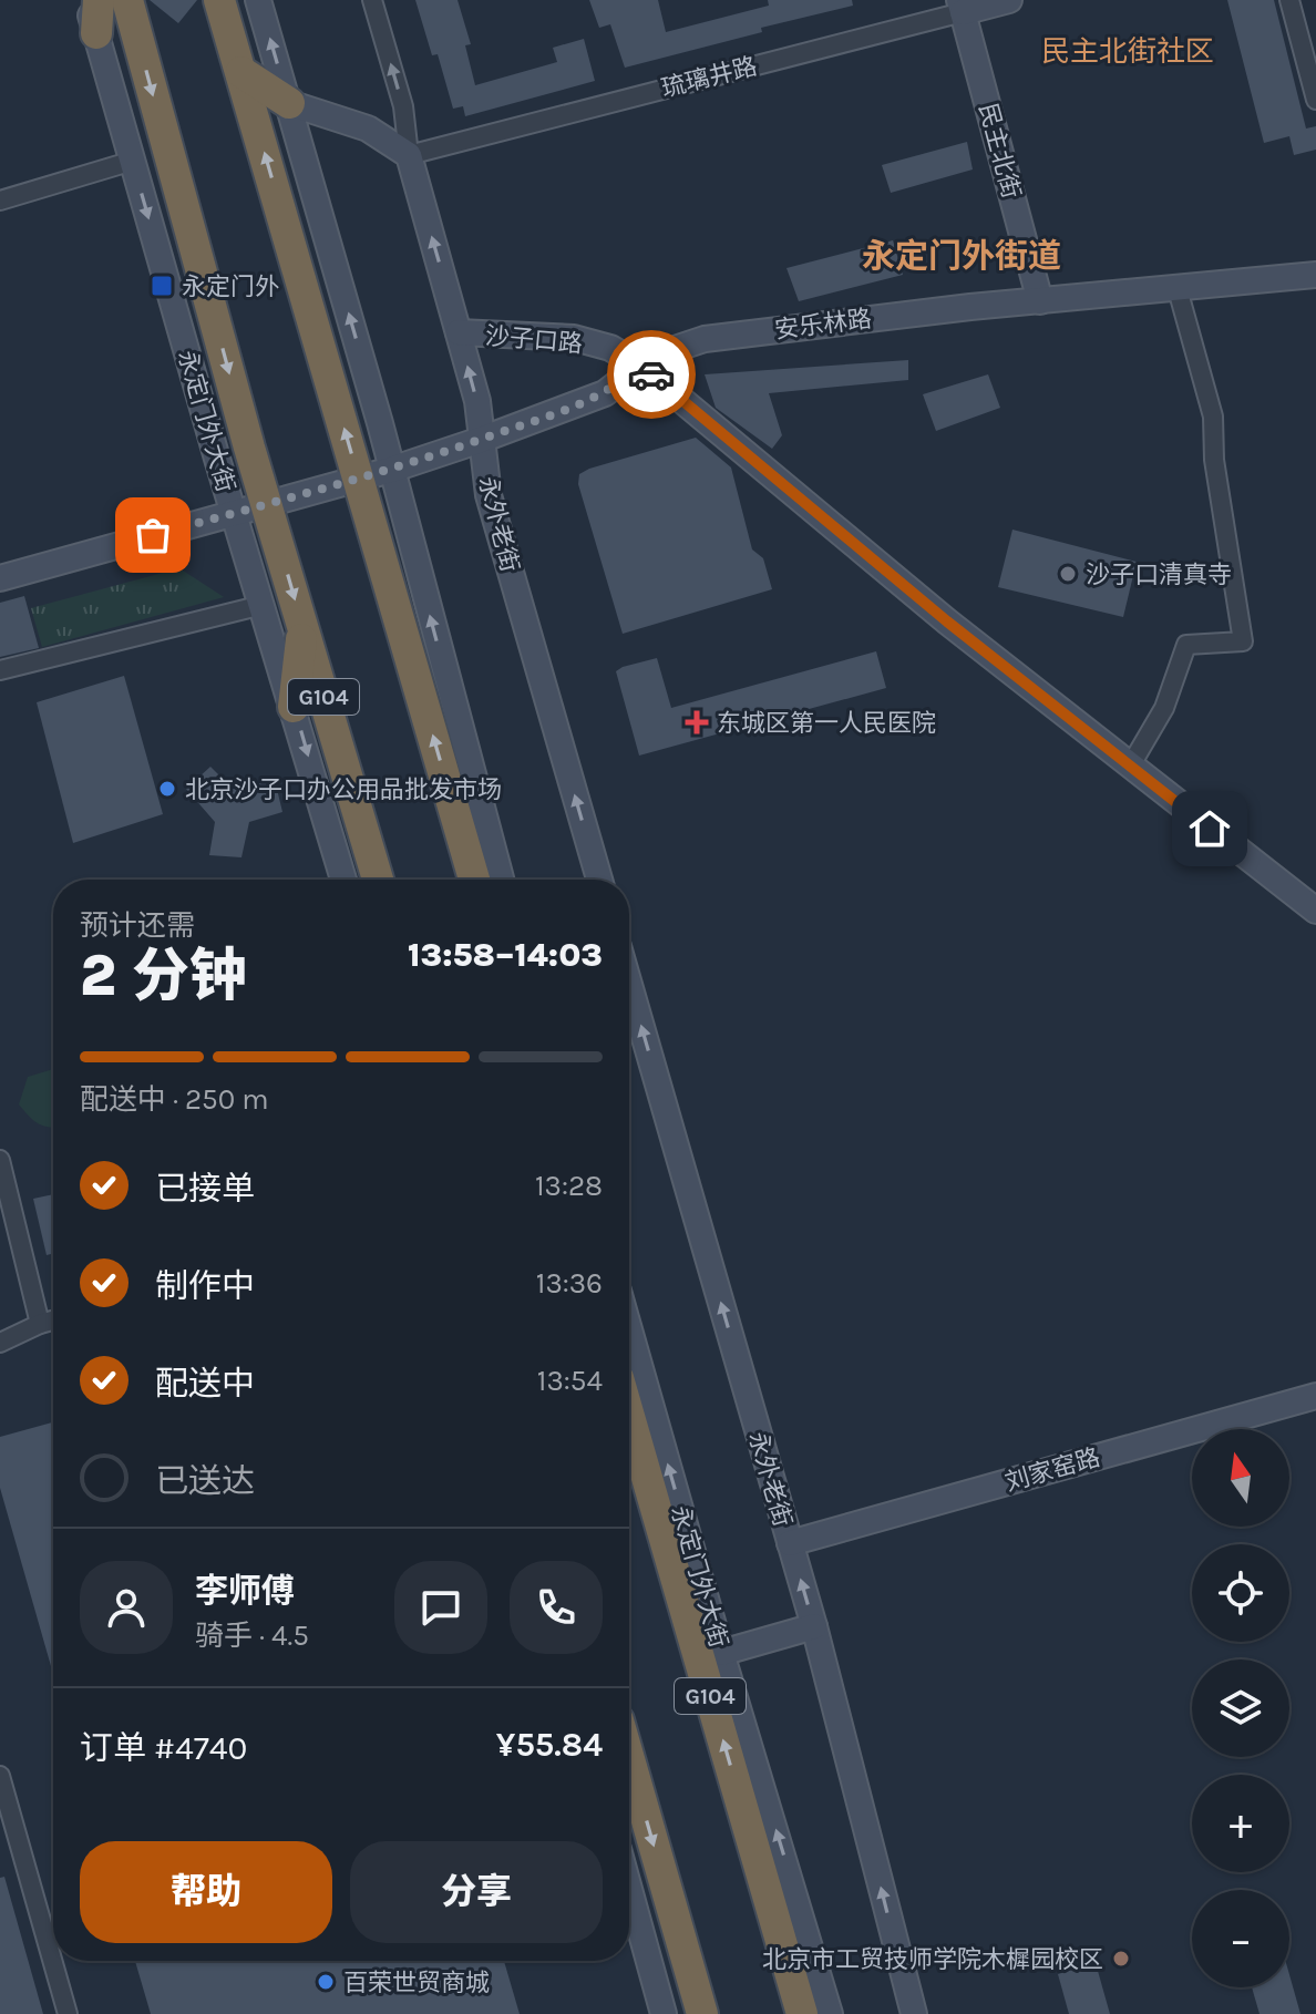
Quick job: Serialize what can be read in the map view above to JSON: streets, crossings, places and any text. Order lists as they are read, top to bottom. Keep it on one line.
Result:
{"streets":{"highway":["永定门外大街","G104"],"street":["琉璃井路","民主北街","安乐林路","沙子口路","永外老街","刘家窑路"]},"crossings":[["琉璃井路","民主北街"],["琉璃井路","永外老街"],["民主北街","安乐林路"],["安乐林路","沙子口路"],["安乐林路","永定门外大街"],["安乐林路","永外老街"],["沙子口路","永外老街"],["永外老街","刘家窑路"]],"districts":["民主北街社区","永定门外街道"],"places":{"transit":["永定门外"],"other":["沙子口清真寺","北京沙子口办公用品批发市场","北京市工贸技师学院木樨园校区","百荣世贸商城"],"health":["东城区第一人民医院"]},"north":"top","page":{"heading":["2 分钟","预计还需","13:58–14:03"],"panel":["李师傅","骑手 · 4.5","订单 #4740","¥55.84"],"bar":"配送中 · 250 m","list":[["已接单","13:28"],["制作中","13:36"],["配送中","13:54"],"已送达"],"map_buttons":["+","−"],"buttons":["帮助","分享"]}}
